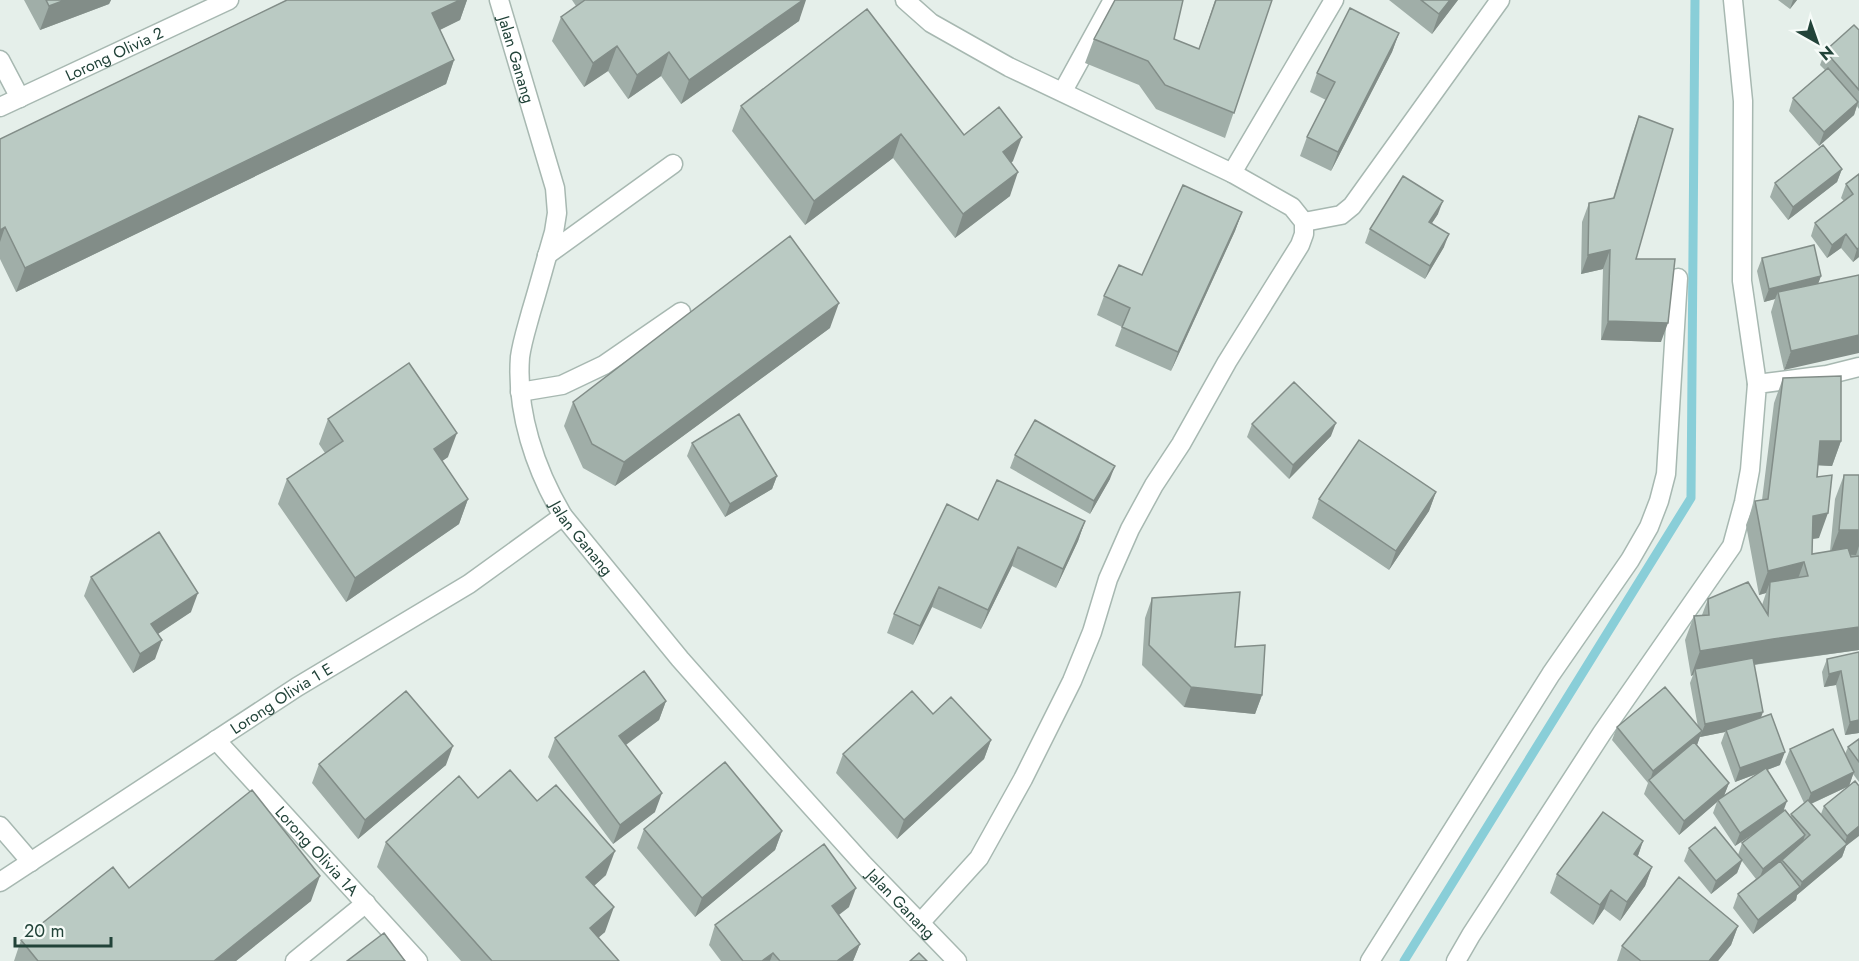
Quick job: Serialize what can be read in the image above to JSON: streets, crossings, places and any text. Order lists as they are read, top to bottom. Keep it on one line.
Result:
{"streets":{"street":["Lorong Olivia 2","Jalan Ganang","Lorong Olivia 1 E","Lorong Olivia 1A"]},"crossings":[["Jalan Ganang","Lorong Olivia 1 E"],["Lorong Olivia 1 E","Lorong Olivia 1A"]],"scale_bar":"20 m","north":"bottom right"}
